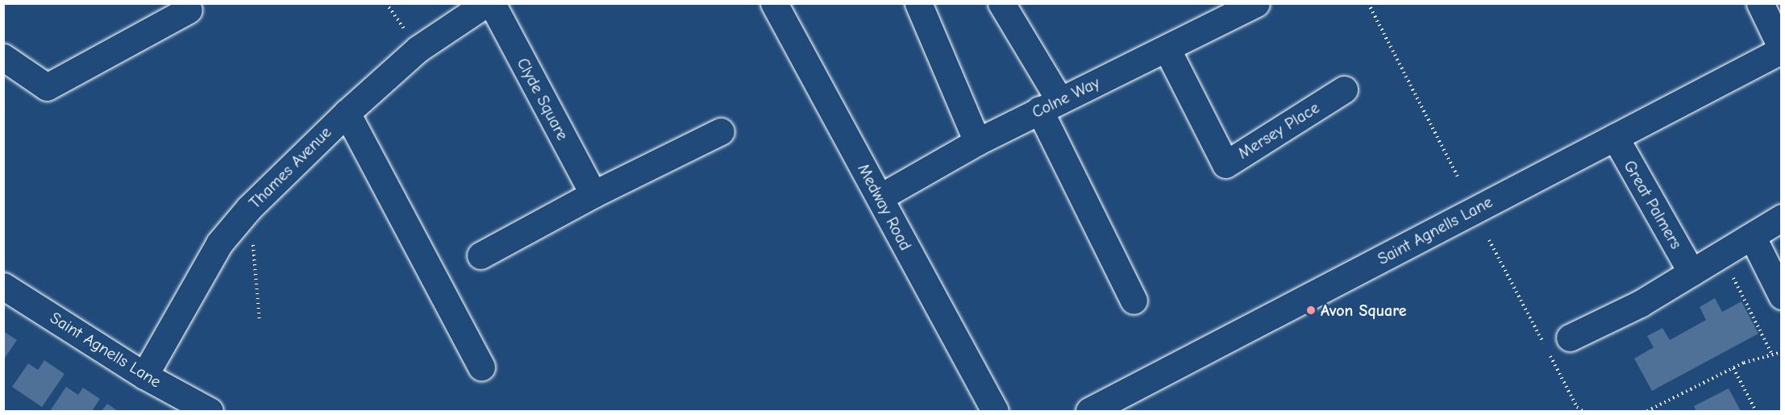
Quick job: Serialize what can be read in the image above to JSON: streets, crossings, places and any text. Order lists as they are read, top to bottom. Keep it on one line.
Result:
{"streets":{"street":["Colne Way","Clyde Square","Mersey Place","Thames Avenue","Great Palmers","Medway Road","Saint Agnells Lane"]},"crossings":[["Colne Way","Mersey Place"],["Colne Way","Medway Road"],["Thames Avenue","Saint Agnells Lane"],["Great Palmers","Saint Agnells Lane"]],"places":["Avon Square"]}
